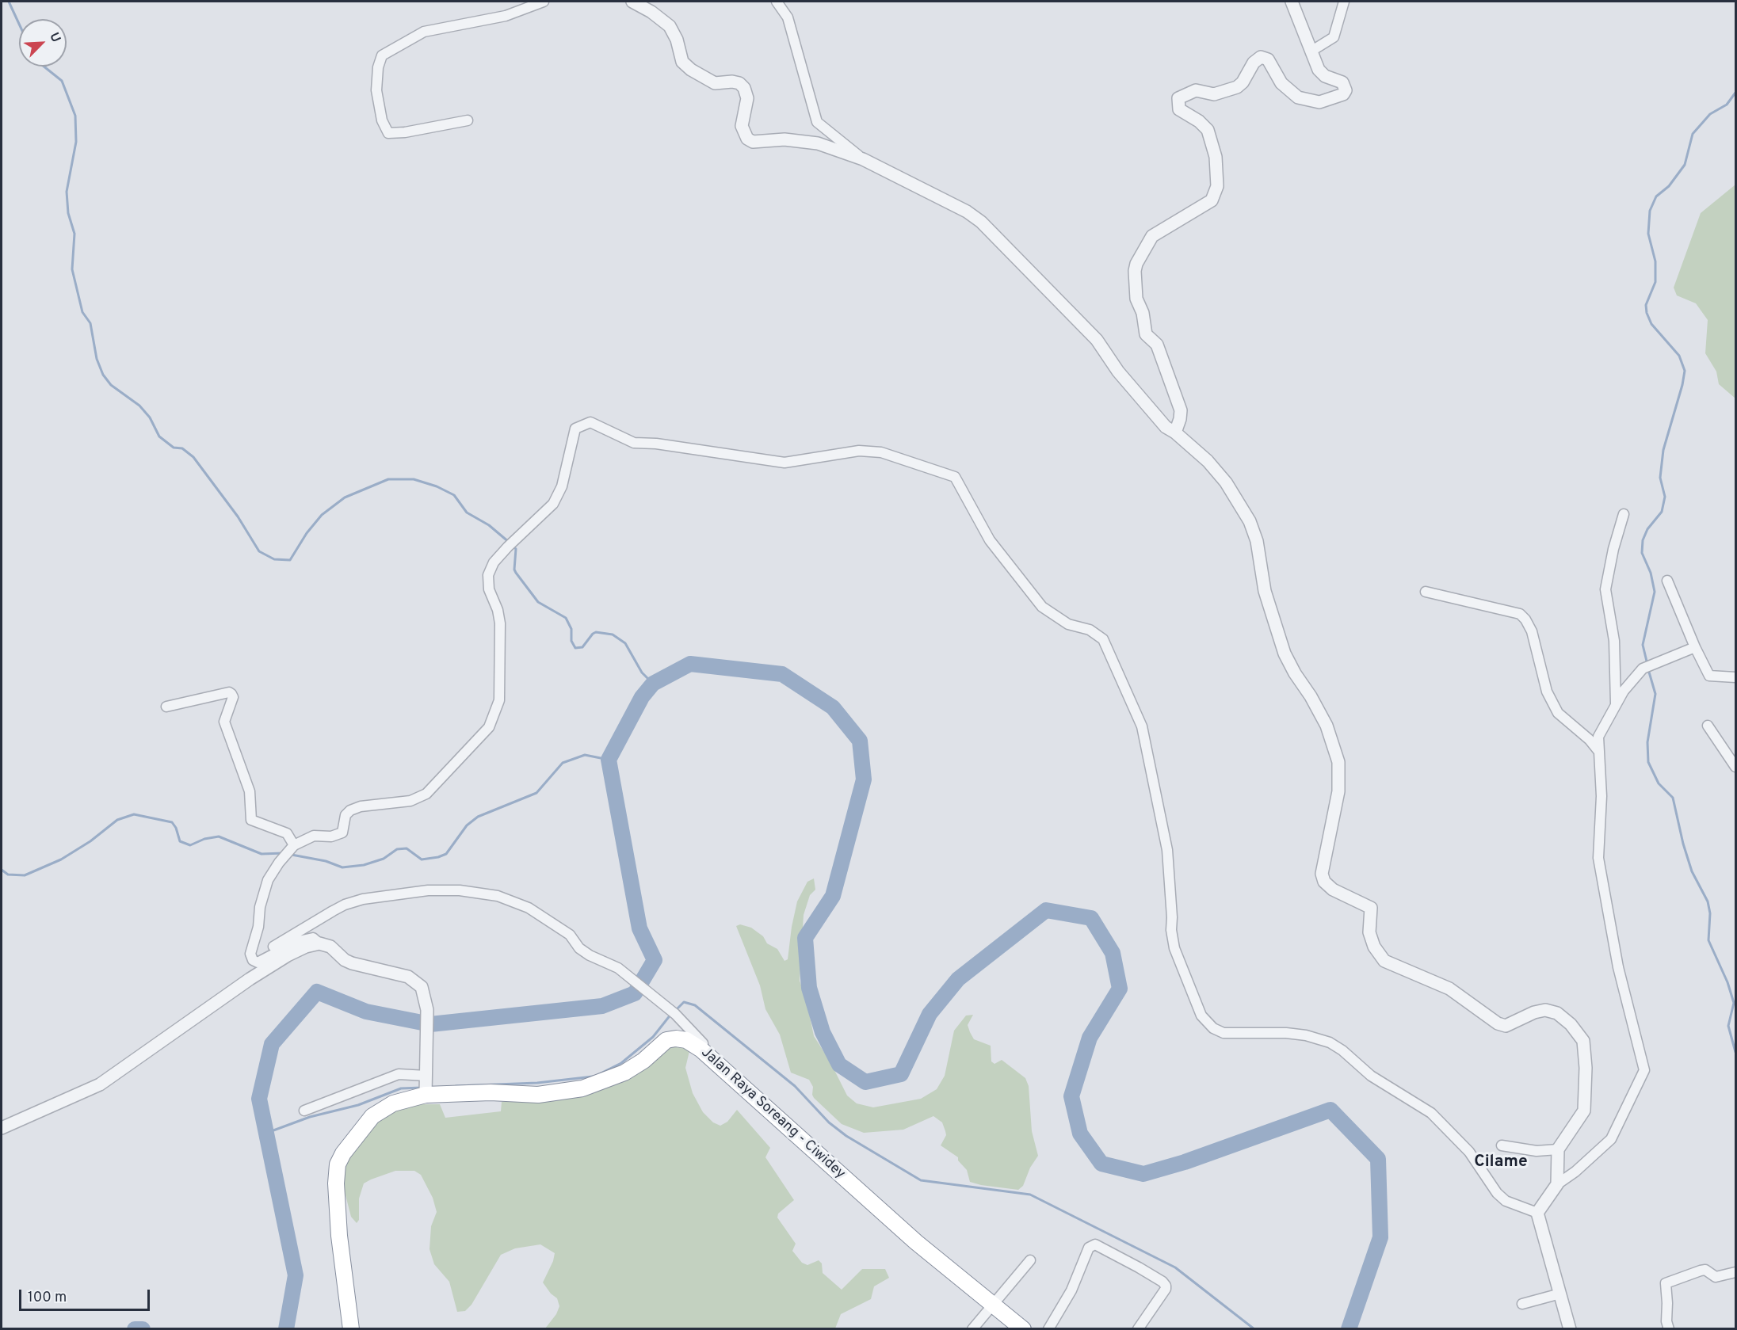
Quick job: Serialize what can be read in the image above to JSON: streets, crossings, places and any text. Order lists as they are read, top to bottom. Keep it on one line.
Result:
{"streets":{"highway":["Jalan Raya Soreang - Ciwidey"]},"districts":["Cilame"],"scale_bar":"100 m","north":"top right"}
